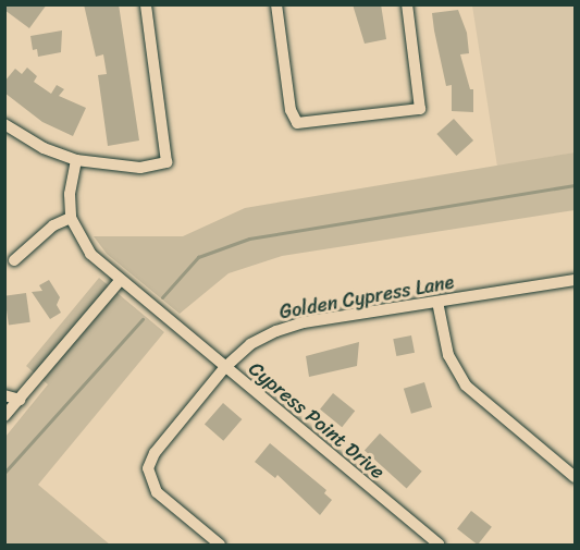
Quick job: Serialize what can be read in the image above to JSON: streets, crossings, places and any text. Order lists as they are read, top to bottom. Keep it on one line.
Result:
{"streets":{"street":["Golden Cypress Lane","Cypress Point Drive"]},"crossings":[["Golden Cypress Lane","Cypress Point Drive"]]}
